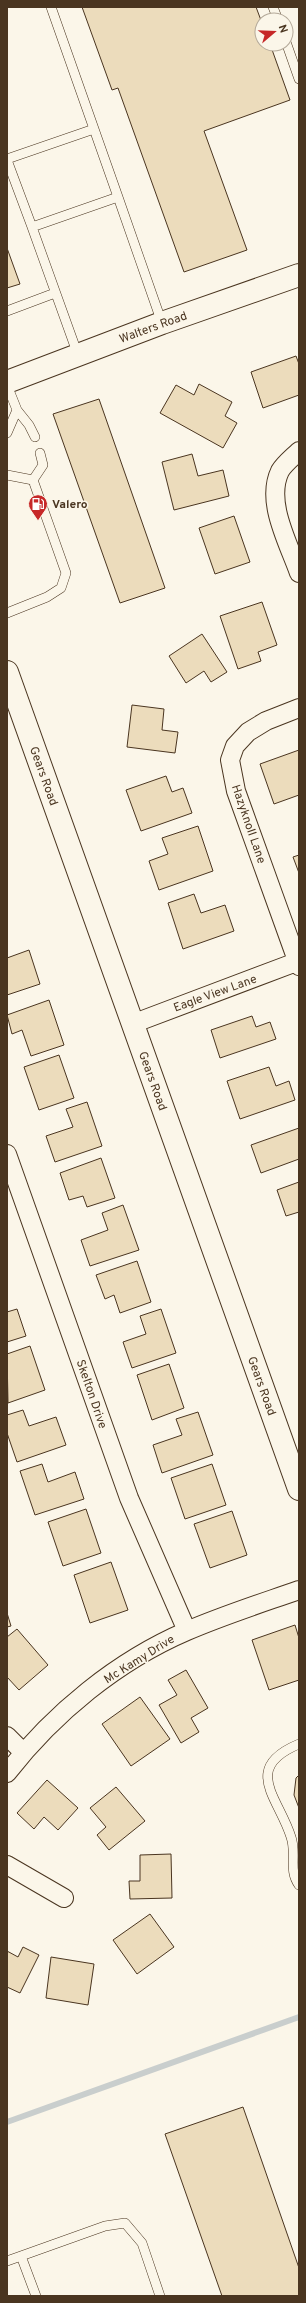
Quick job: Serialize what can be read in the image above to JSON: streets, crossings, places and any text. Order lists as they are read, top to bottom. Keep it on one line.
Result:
{"streets":{"main road":["Walters Road","Gears Road"],"street":["Hazyknoll Lane","Eagle View Lane","Skelton Drive","Mc Kamy Drive"]},"crossings":[["Gears Road","Eagle View Lane"],["Hazyknoll Lane","Eagle View Lane"],["Skelton Drive","Mc Kamy Drive"]],"places":{"fuel station":["Valero"]},"north":"right"}
